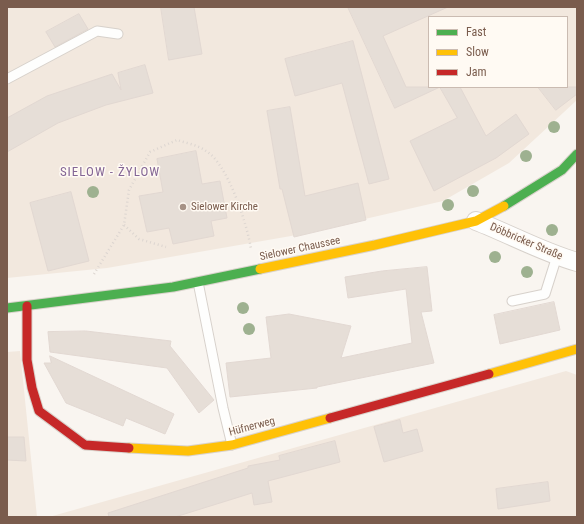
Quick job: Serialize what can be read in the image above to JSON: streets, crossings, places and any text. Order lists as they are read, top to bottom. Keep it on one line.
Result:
{"streets":{"street":["Döbbricker Straße","Sielower Chaussee","Hüfnerweg"]},"crossings":[["Döbbricker Straße","Sielower Chaussee"],["Sielower Chaussee","Hüfnerweg"]],"districts":["SIELOW - ŽYLOW"],"places":["Sielower Kirche"],"legend":["Fast","Slow","Jam"]}
